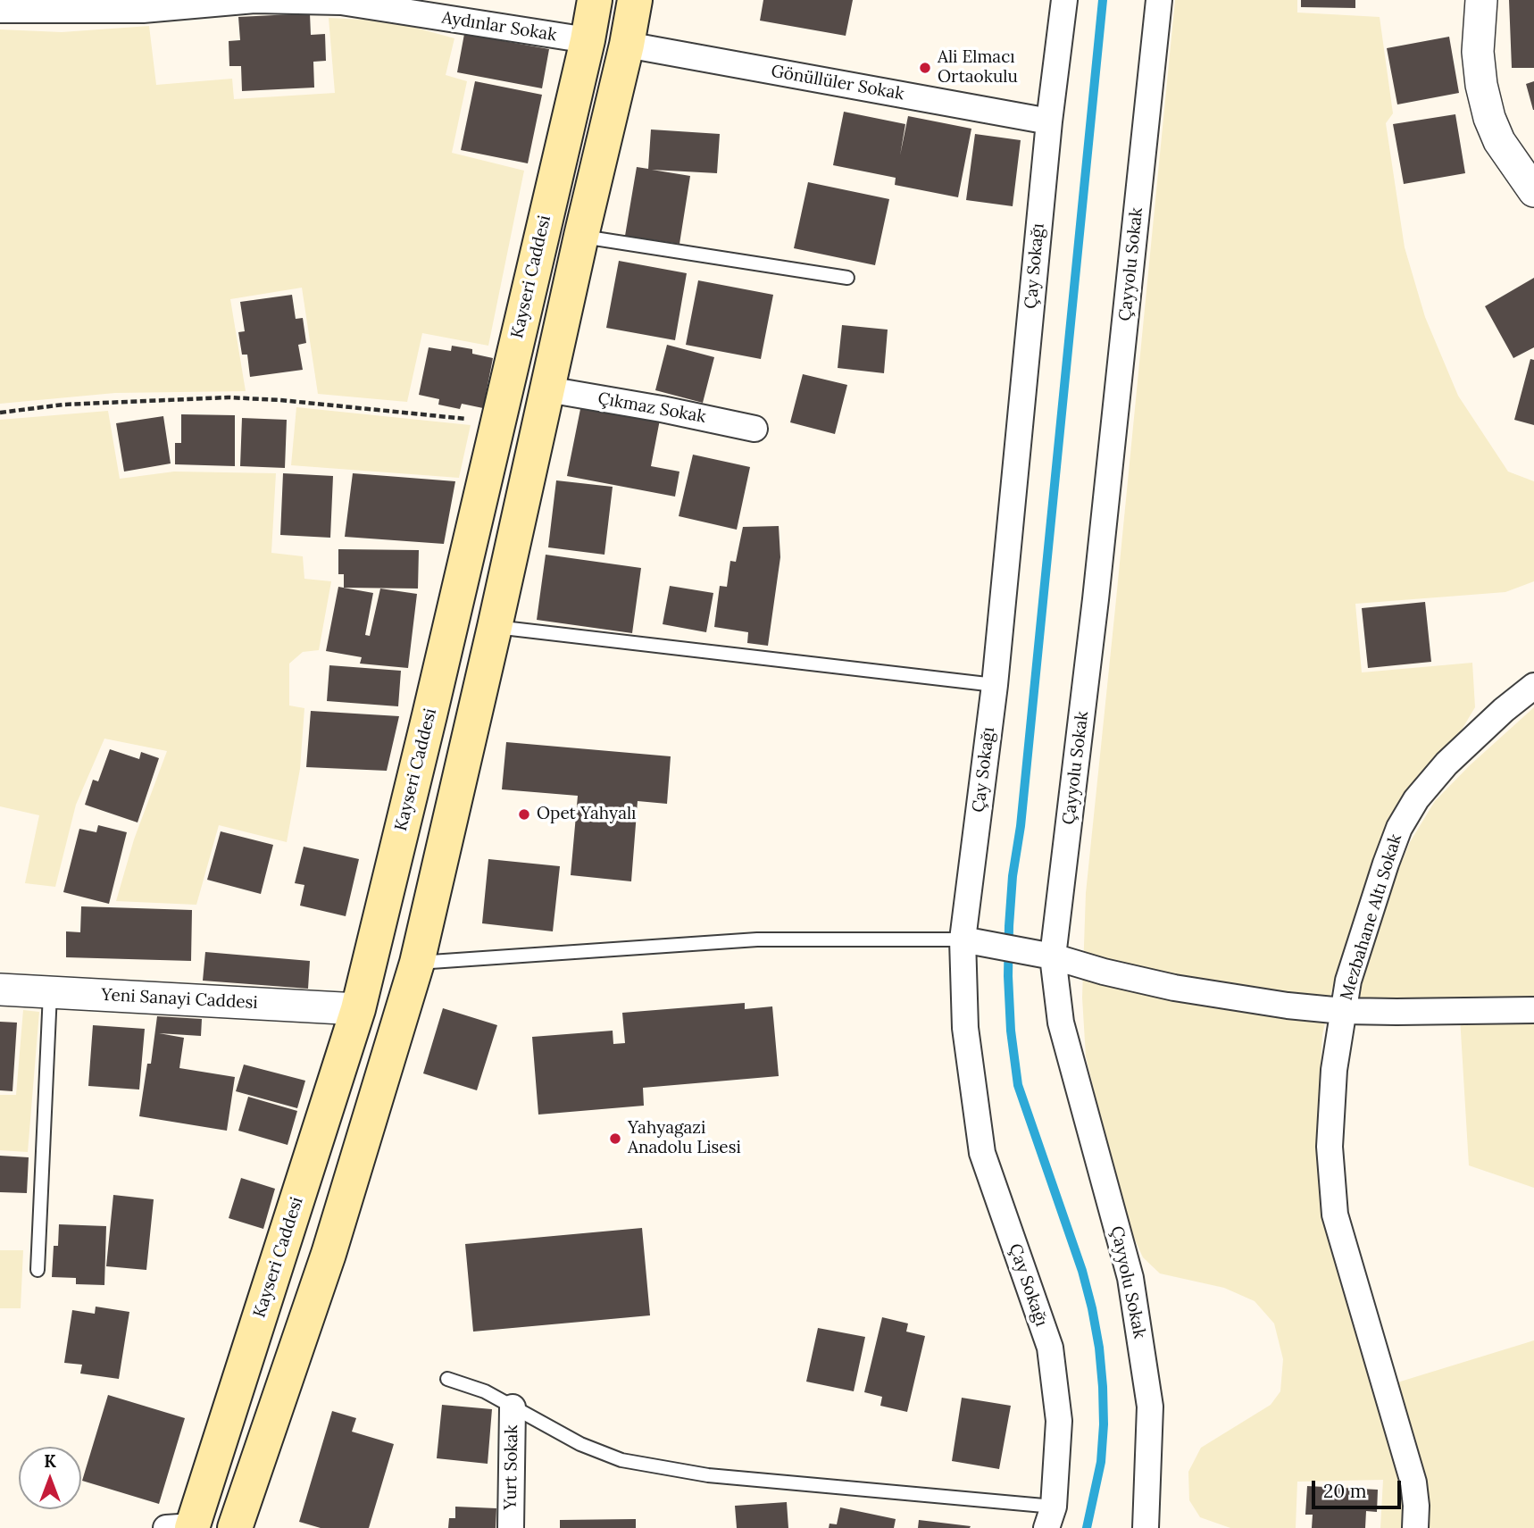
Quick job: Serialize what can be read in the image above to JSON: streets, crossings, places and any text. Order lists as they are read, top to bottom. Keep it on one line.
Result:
{"streets":{"main road":["Kayseri Caddesi"],"street":["Aydınlar Sokak","Gönüllüler Sokak","Çayyolu Sokak","Çay Sokağı","Çıkmaz Sokak","Mezbahane Altı Sokak","Yeni Sanayi Caddesi","Yurt Sokak"]},"crossings":[["Aydınlar Sokak","Kayseri Caddesi"],["Gönüllüler Sokak","Çay Sokağı"],["Kayseri Caddesi","Yeni Sanayi Caddesi"]],"places":["Ali Elmacı Ortaokulu","Opet Yahyalı","Yahyagazi Anadolu Lisesi"],"scale_bar":"20 m","north":"top"}
